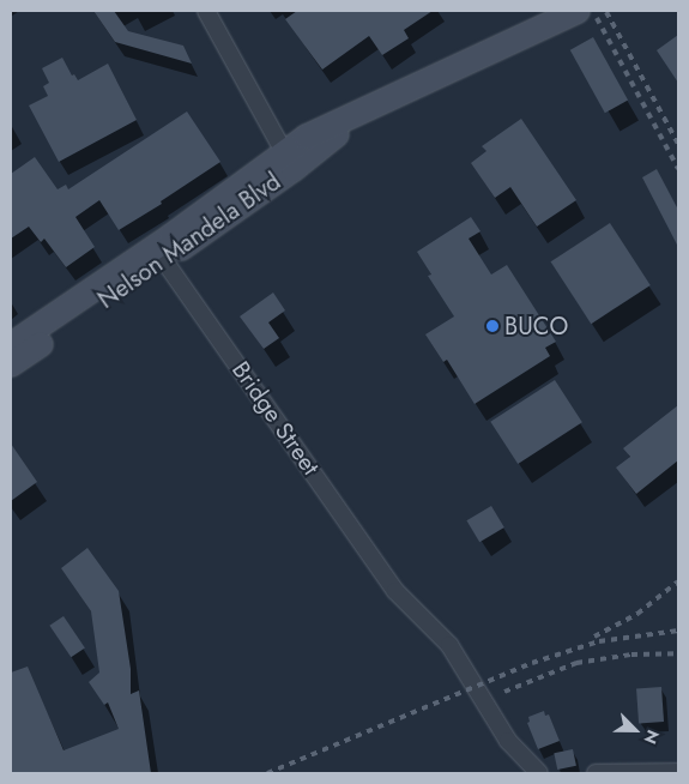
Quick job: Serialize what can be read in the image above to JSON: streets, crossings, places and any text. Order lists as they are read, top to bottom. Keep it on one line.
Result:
{"streets":{"street":["Nelson Mandela Blvd","Bridge Street"]},"crossings":[["Nelson Mandela Blvd","Bridge Street"]],"places":["BUCO"],"north":"bottom right"}
